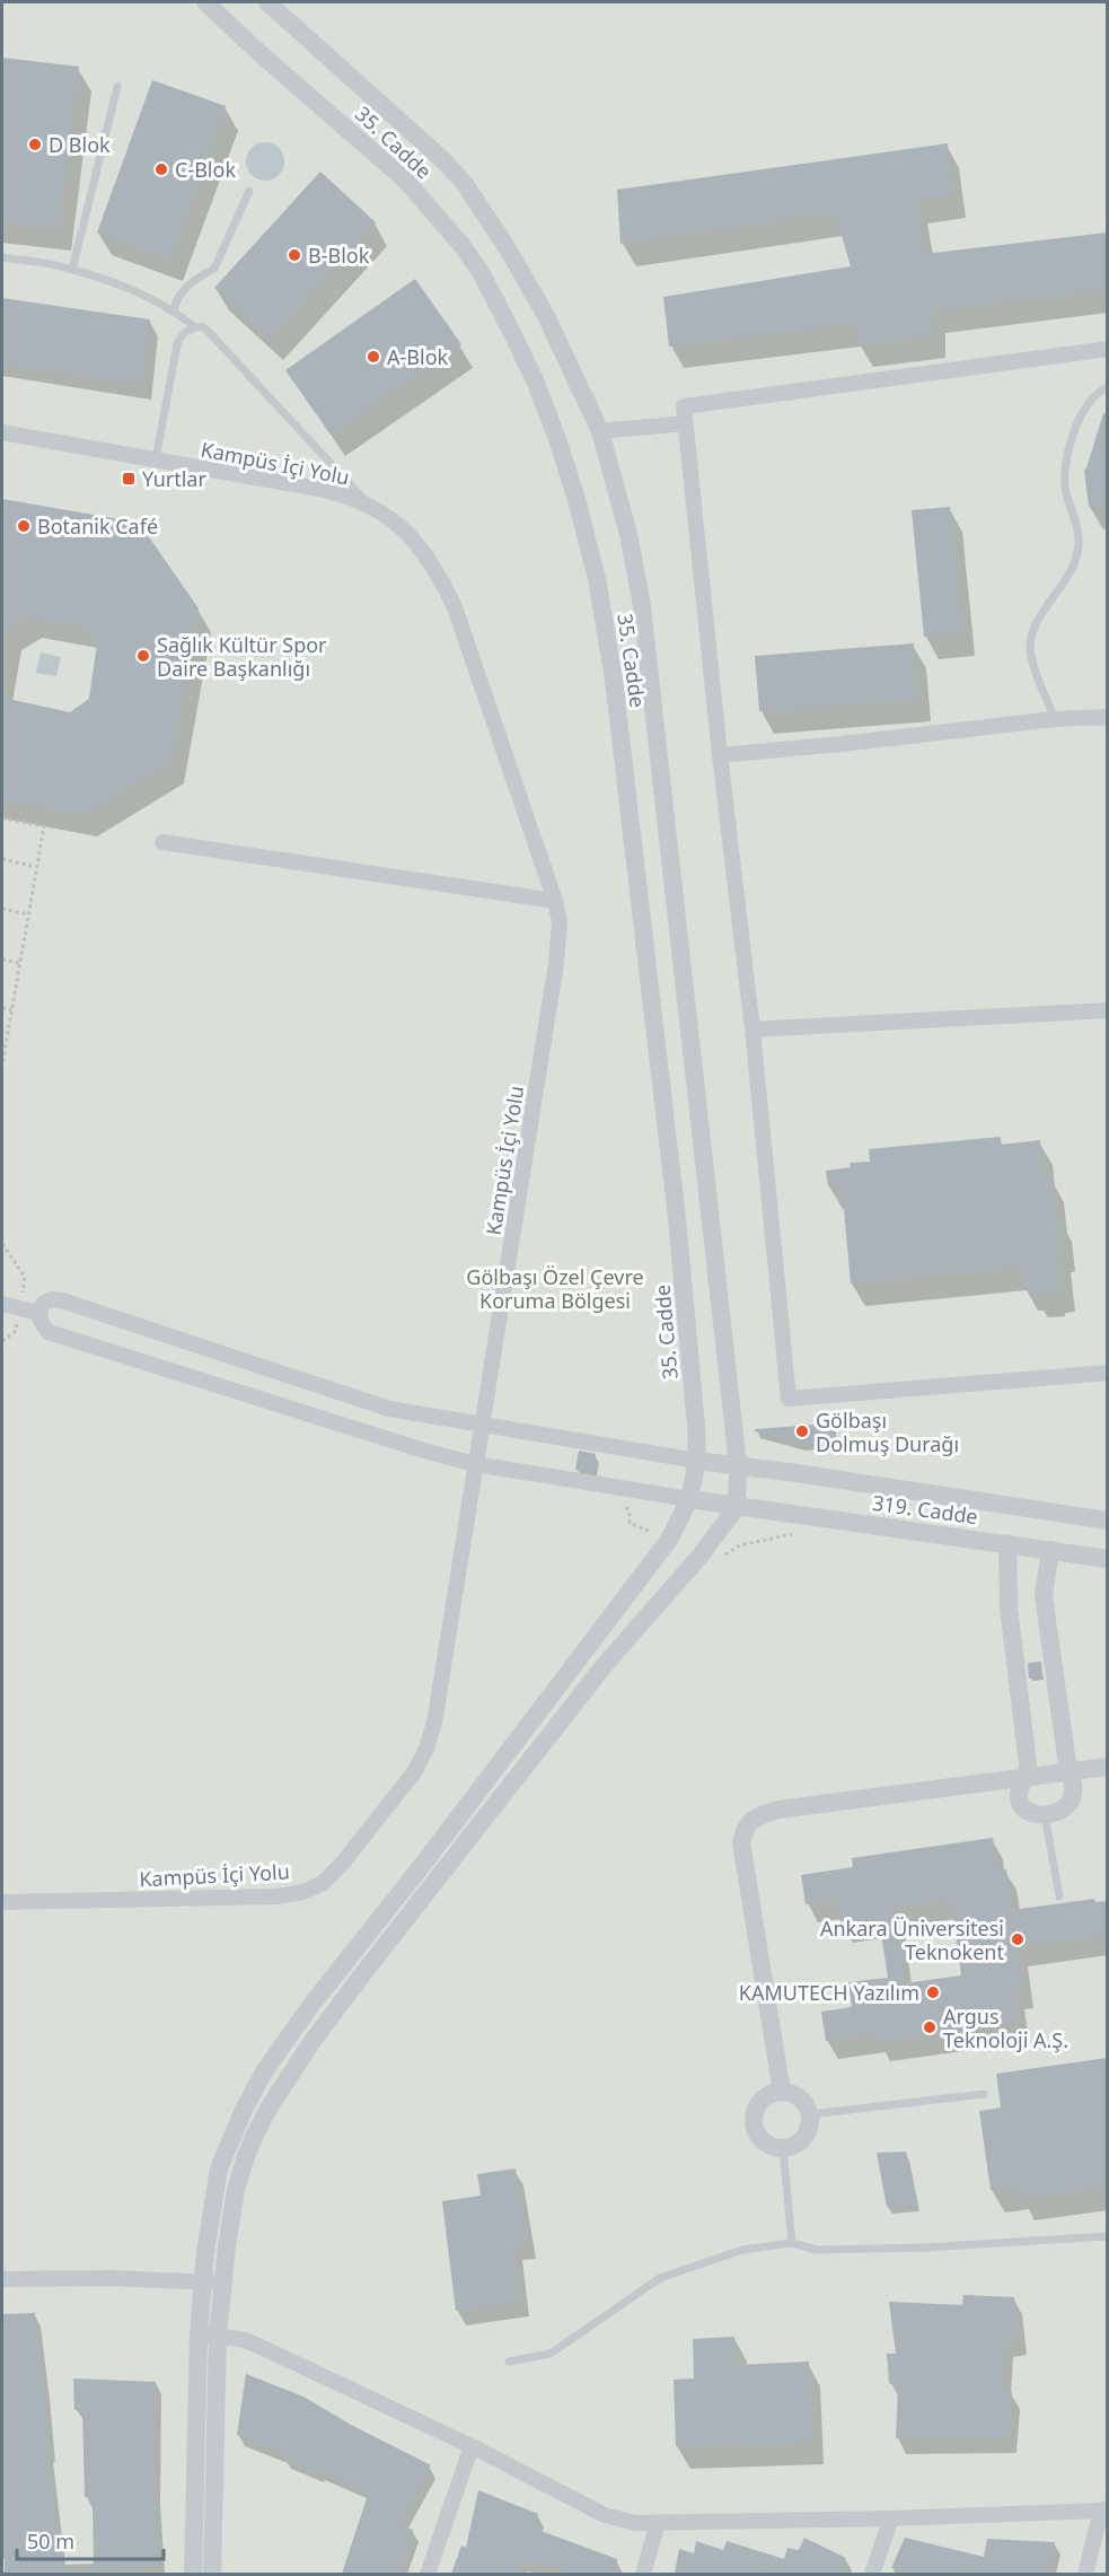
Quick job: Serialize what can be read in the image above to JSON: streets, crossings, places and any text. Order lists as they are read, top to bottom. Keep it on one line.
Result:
{"streets":{"street":["35. Cadde","Kampüs İçi Yolu","319. Cadde"]},"crossings":[["35. Cadde","319. Cadde"]],"parks":["Gölbaşı Özel Çevre Koruma Bölgesi"],"places":{"other":["D Blok","C-Blok","B-Blok","A-Blok","Botanik Café","Sağlık Kültür Spor Daire Başkanlığı","Gölbaşı Dolmuş Durağı","Ankara Üniversitesi Teknokent","KAMUTECH Yazılım","Argus Teknoloji A.Ş."],"transit":["Yurtlar"]},"scale_bar":"50 m"}
